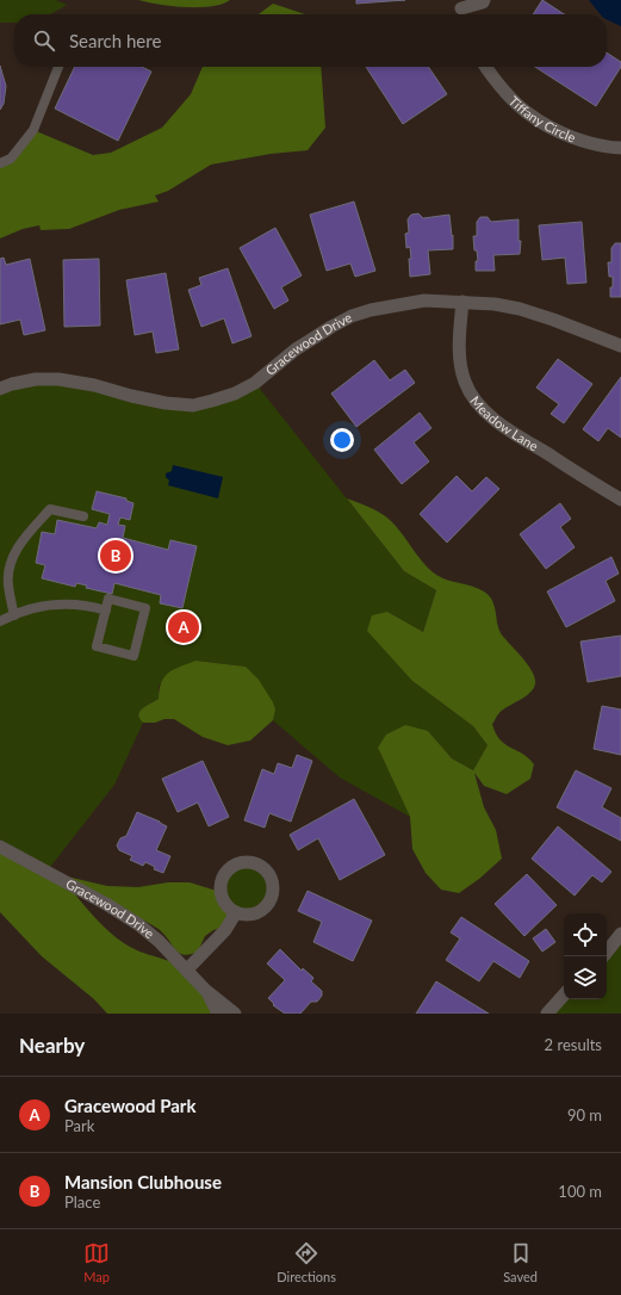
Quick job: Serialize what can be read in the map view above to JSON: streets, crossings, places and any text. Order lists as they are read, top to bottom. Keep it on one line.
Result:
{"streets":{"street":["Tiffany Circle","Gracewood Drive","Meadow Lane"]},"crossings":[["Gracewood Drive","Meadow Lane"]],"page":{"search":"Search here","pins":["B","A"],"heading":["Nearby","2 results"],"list":[{"mark":"A","name":"Gracewood Park","note":"Park","value":"90 m"},{"mark":"B","name":"Mansion Clubhouse","note":"Place","value":"100 m"}],"nav":["Map","Directions","Saved"]}}
